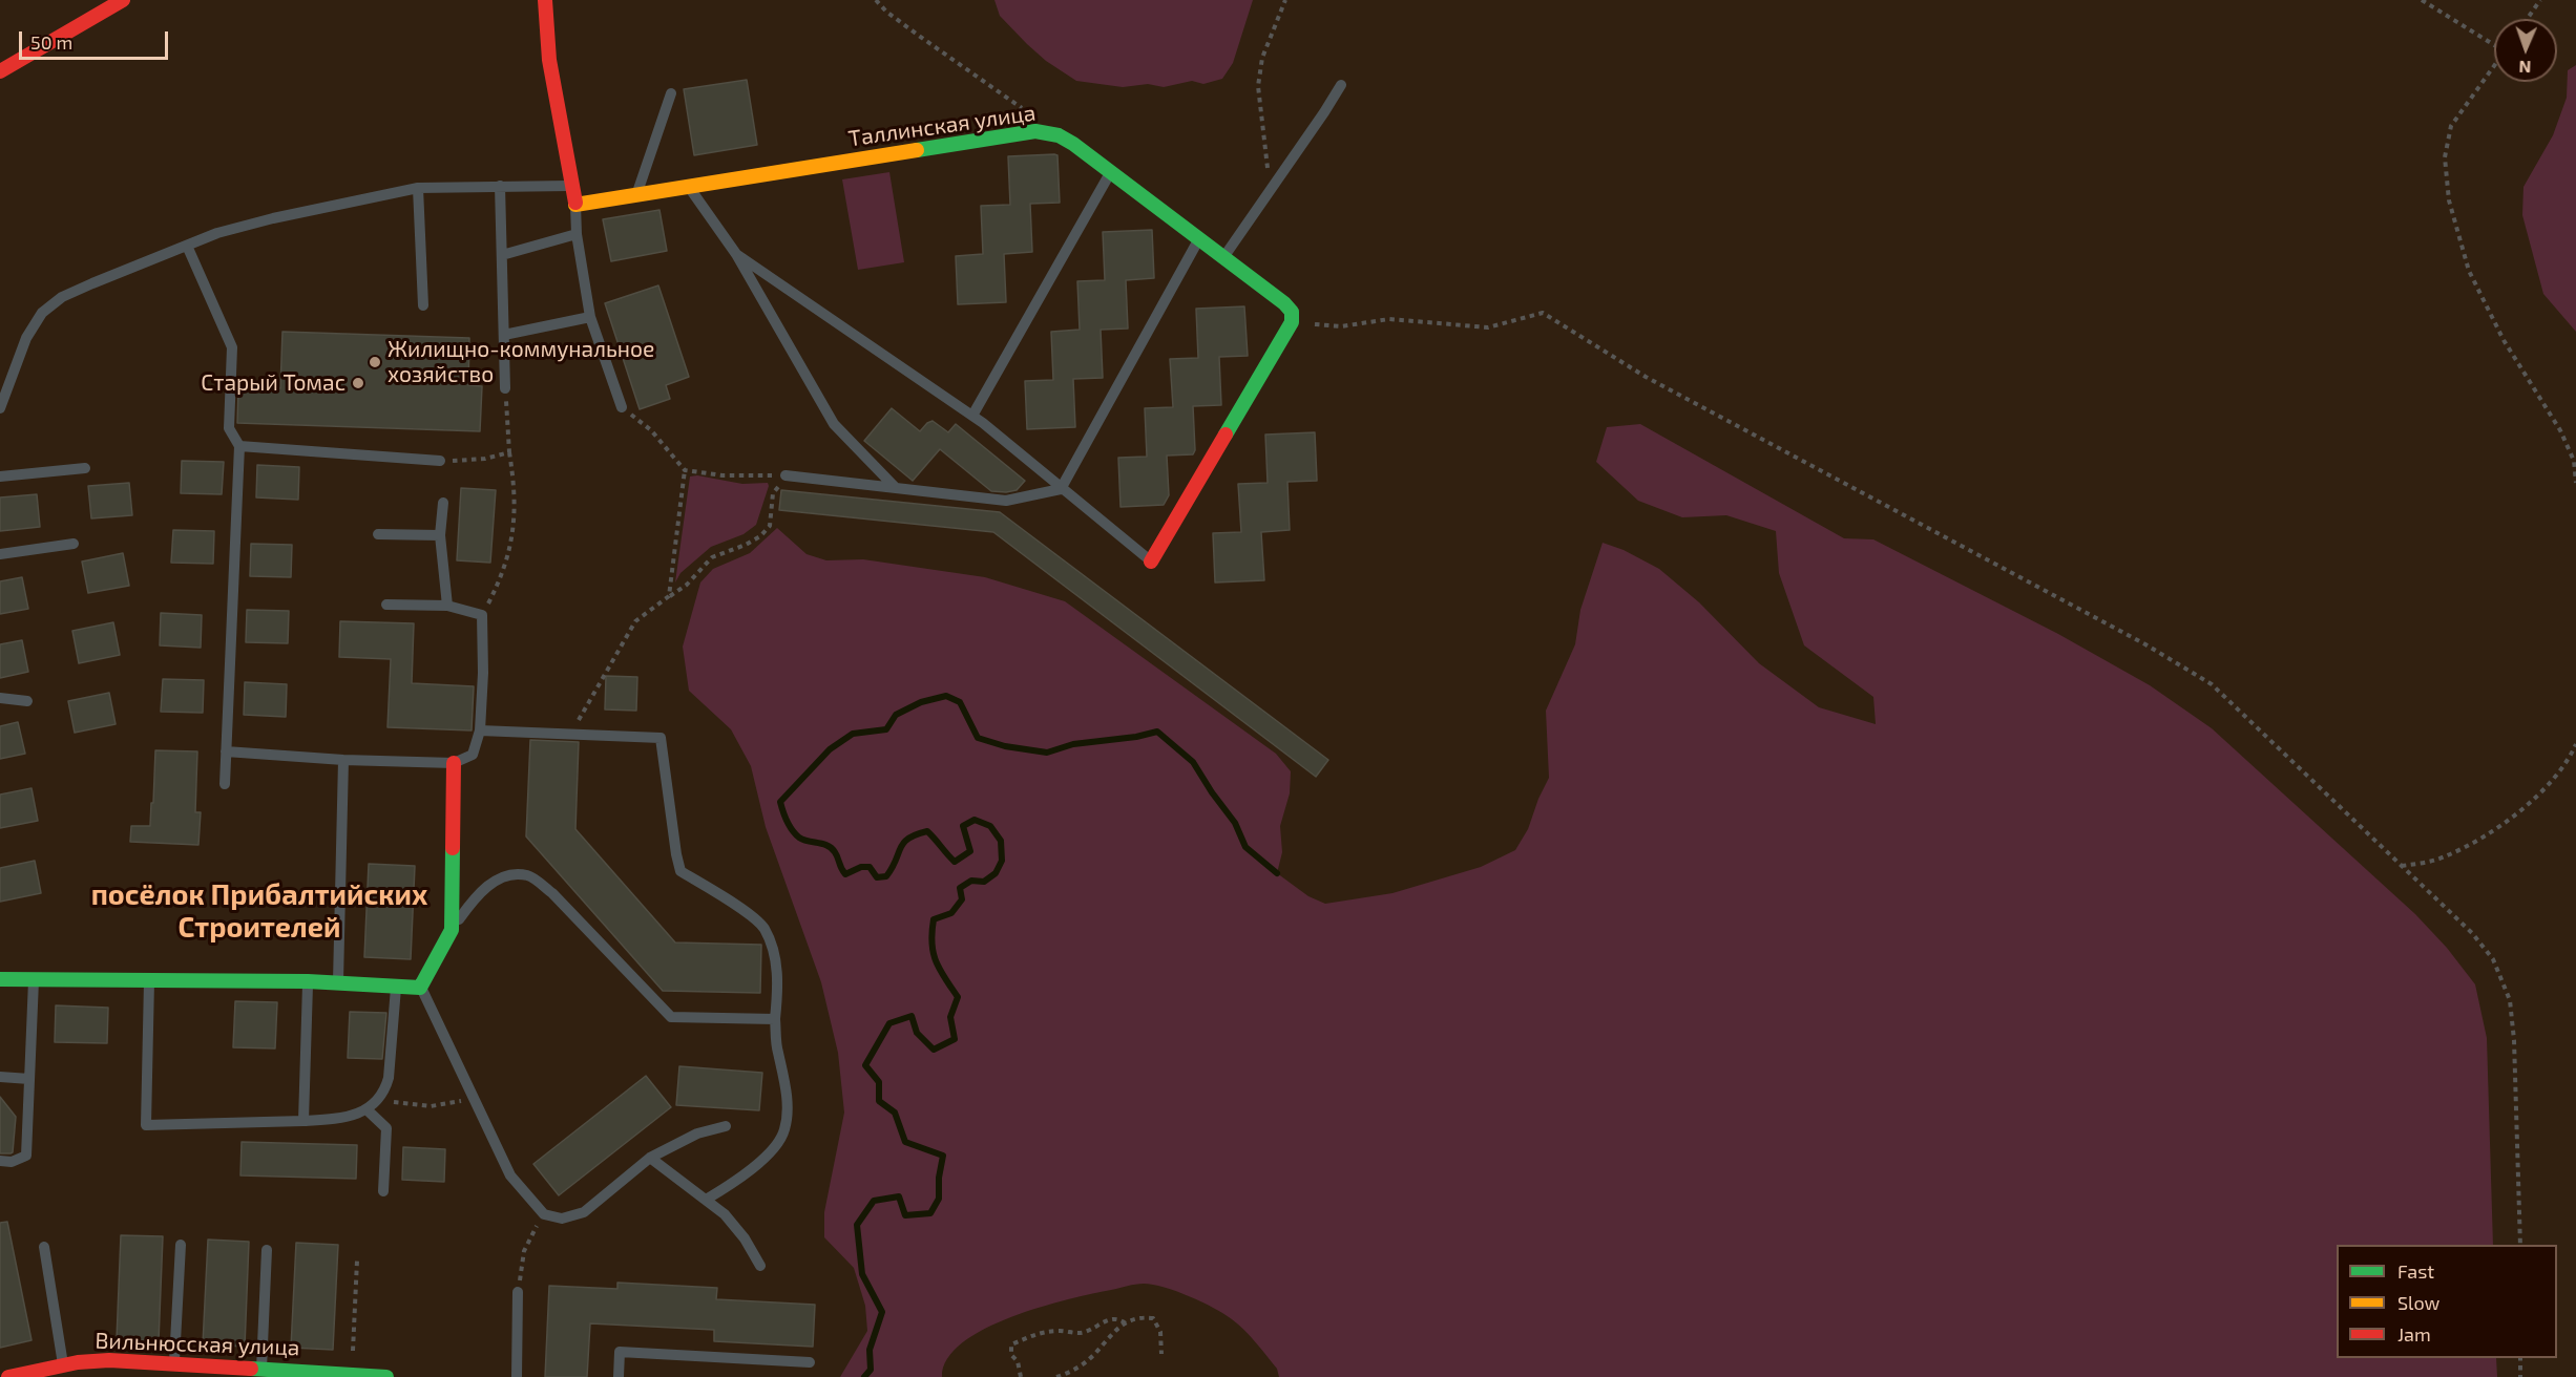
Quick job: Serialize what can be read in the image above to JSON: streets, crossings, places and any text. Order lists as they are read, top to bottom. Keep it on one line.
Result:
{"streets":{"street":["Таллинская улица","Вильнюсская улица"]},"districts":["посёлок Прибалтийских Строителей"],"places":["Жилищно-коммунальное хозяйство","Старый Томас"],"legend":["Fast","Slow","Jam"],"scale_bar":"50 m","north":"bottom"}
